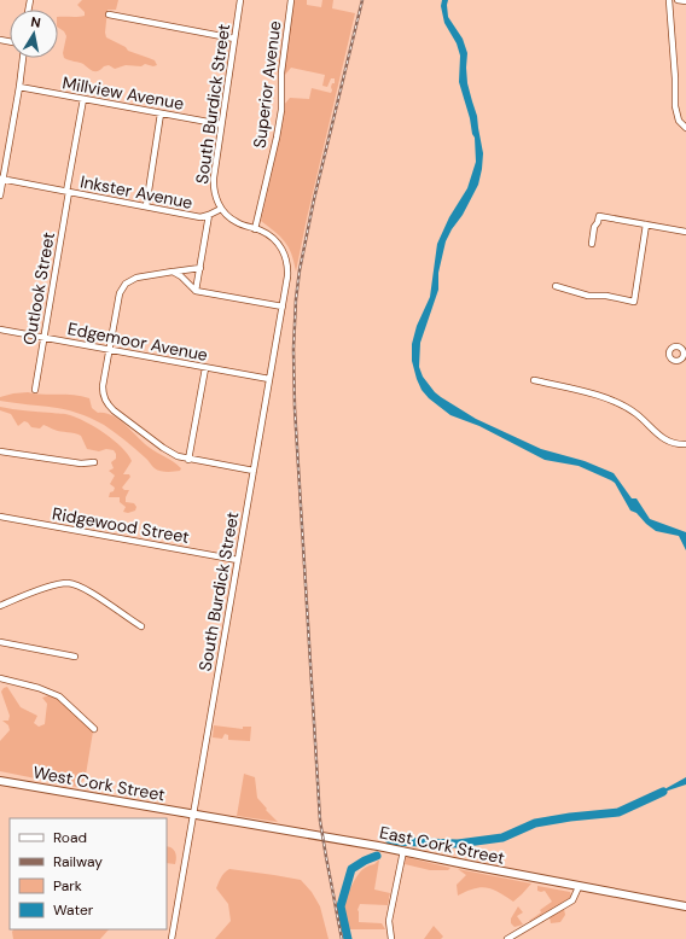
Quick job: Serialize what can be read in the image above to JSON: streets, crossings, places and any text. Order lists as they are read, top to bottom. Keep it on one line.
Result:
{"streets":{"street":["Superior Avenue","Millview Avenue","South Burdick Street","Inkster Avenue","Outlook Street","Edgemoor Avenue","Ridgewood Street","West Cork Street","East Cork Street"]},"crossings":[["Superior Avenue","South Burdick Street"],["Millview Avenue","South Burdick Street"],["Millview Avenue","Outlook Street"],["South Burdick Street","Inkster Avenue"],["South Burdick Street","Edgemoor Avenue"],["South Burdick Street","Ridgewood Street"],["South Burdick Street","West Cork Street"],["South Burdick Street","East Cork Street"],["Inkster Avenue","Outlook Street"],["Outlook Street","Edgemoor Avenue"],["West Cork Street","East Cork Street"]],"legend":["Road","Railway","Park","Water"],"north":"top"}
